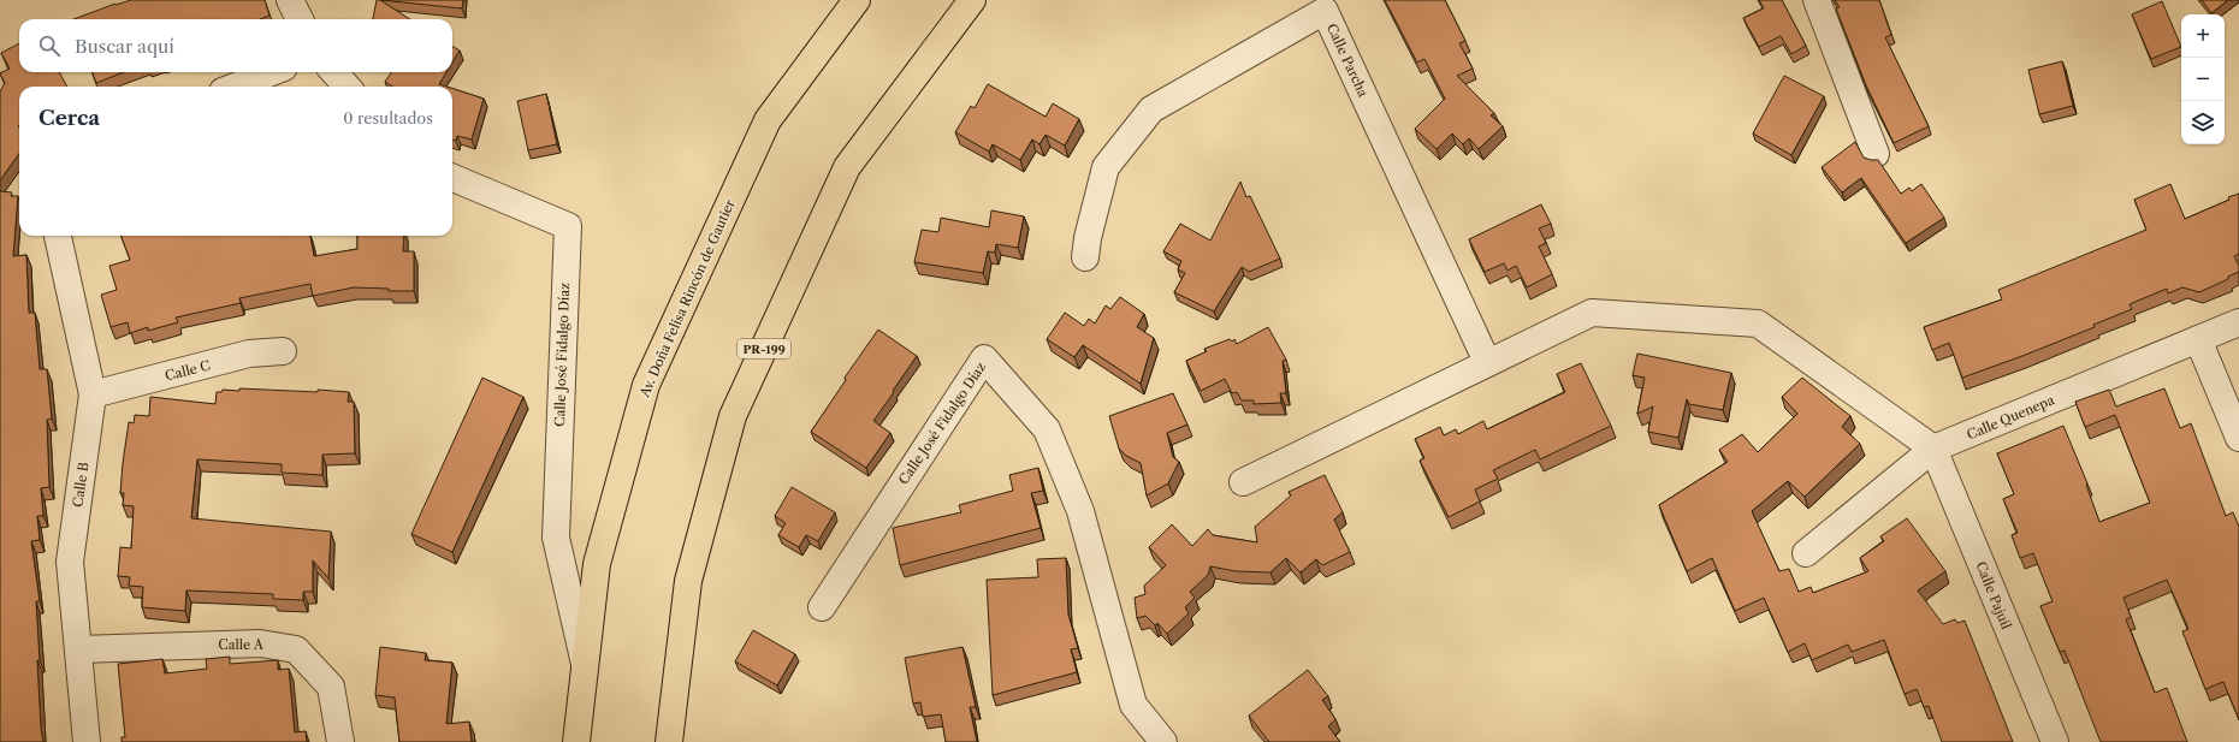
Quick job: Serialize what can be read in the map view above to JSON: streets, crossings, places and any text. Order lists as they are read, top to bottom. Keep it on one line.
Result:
{"streets":{"main road":["Av. Doña Felisa Rincón de Gautier","PR-199"],"street":["Calle Parcha","Calle José Fidalgo Díaz","Calle C","Calle Quenepa","Calle B","Calle Pajuil","Calle A"]},"crossings":[["Av. Doña Felisa Rincón de Gautier","Calle José Fidalgo Díaz"],["Calle C","Calle B"],["Calle Quenepa","Calle Pajuil"],["Calle B","Calle A"]],"page":{"map_buttons":["+","−"],"search":"Buscar aquí","heading":["Cerca","0 resultados"]}}
